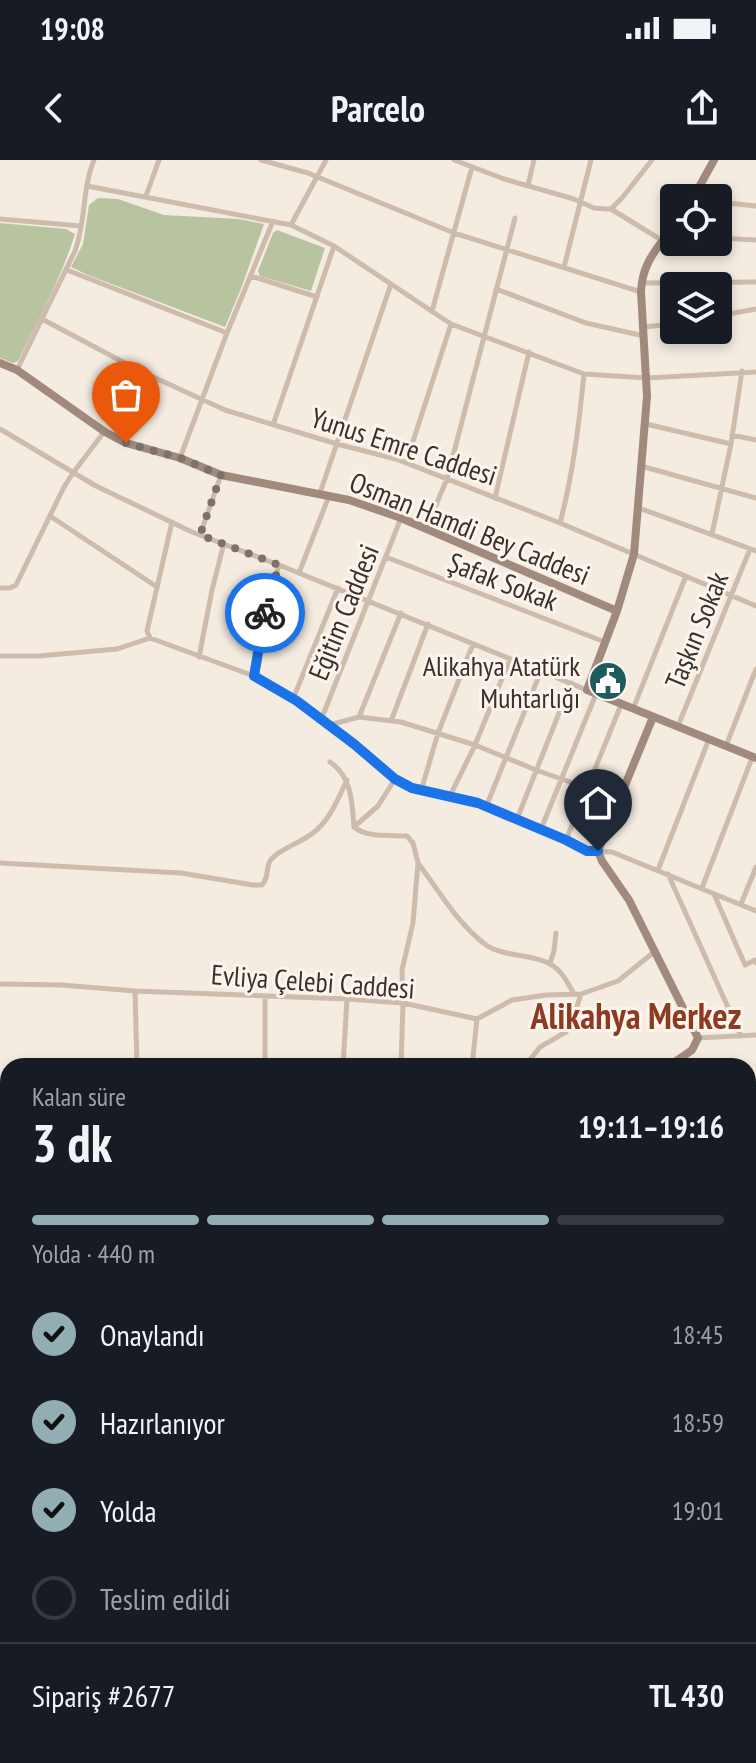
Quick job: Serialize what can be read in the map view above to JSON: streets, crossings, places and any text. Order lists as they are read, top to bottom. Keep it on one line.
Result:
{"streets":{"street":["Yunus Emre Caddesi","Osman Hamdi Bey Caddesi","Şafak Sokak","Eğitim Caddesi","Taşkın Sokak","Evliya Çelebi Caddesi"]},"crossings":[["Yunus Emre Caddesi","Taşkın Sokak"],["Osman Hamdi Bey Caddesi","Eğitim Caddesi"],["Şafak Sokak","Eğitim Caddesi"]],"districts":["Alikahya Merkez"],"places":{"public building":["Alikahya Atatürk Muhtarlığı"]},"page":{"status":"19:08","header":"Parcelo","heading":["3 dk","Kalan süre","19:11–19:16"],"panel":["Sipariş #2677","TL 430"],"bar":"Yolda · 440 m","list":[["Onaylandı","18:45"],["Hazırlanıyor","18:59"],["Yolda","19:01"],"Teslim edildi"]}}
